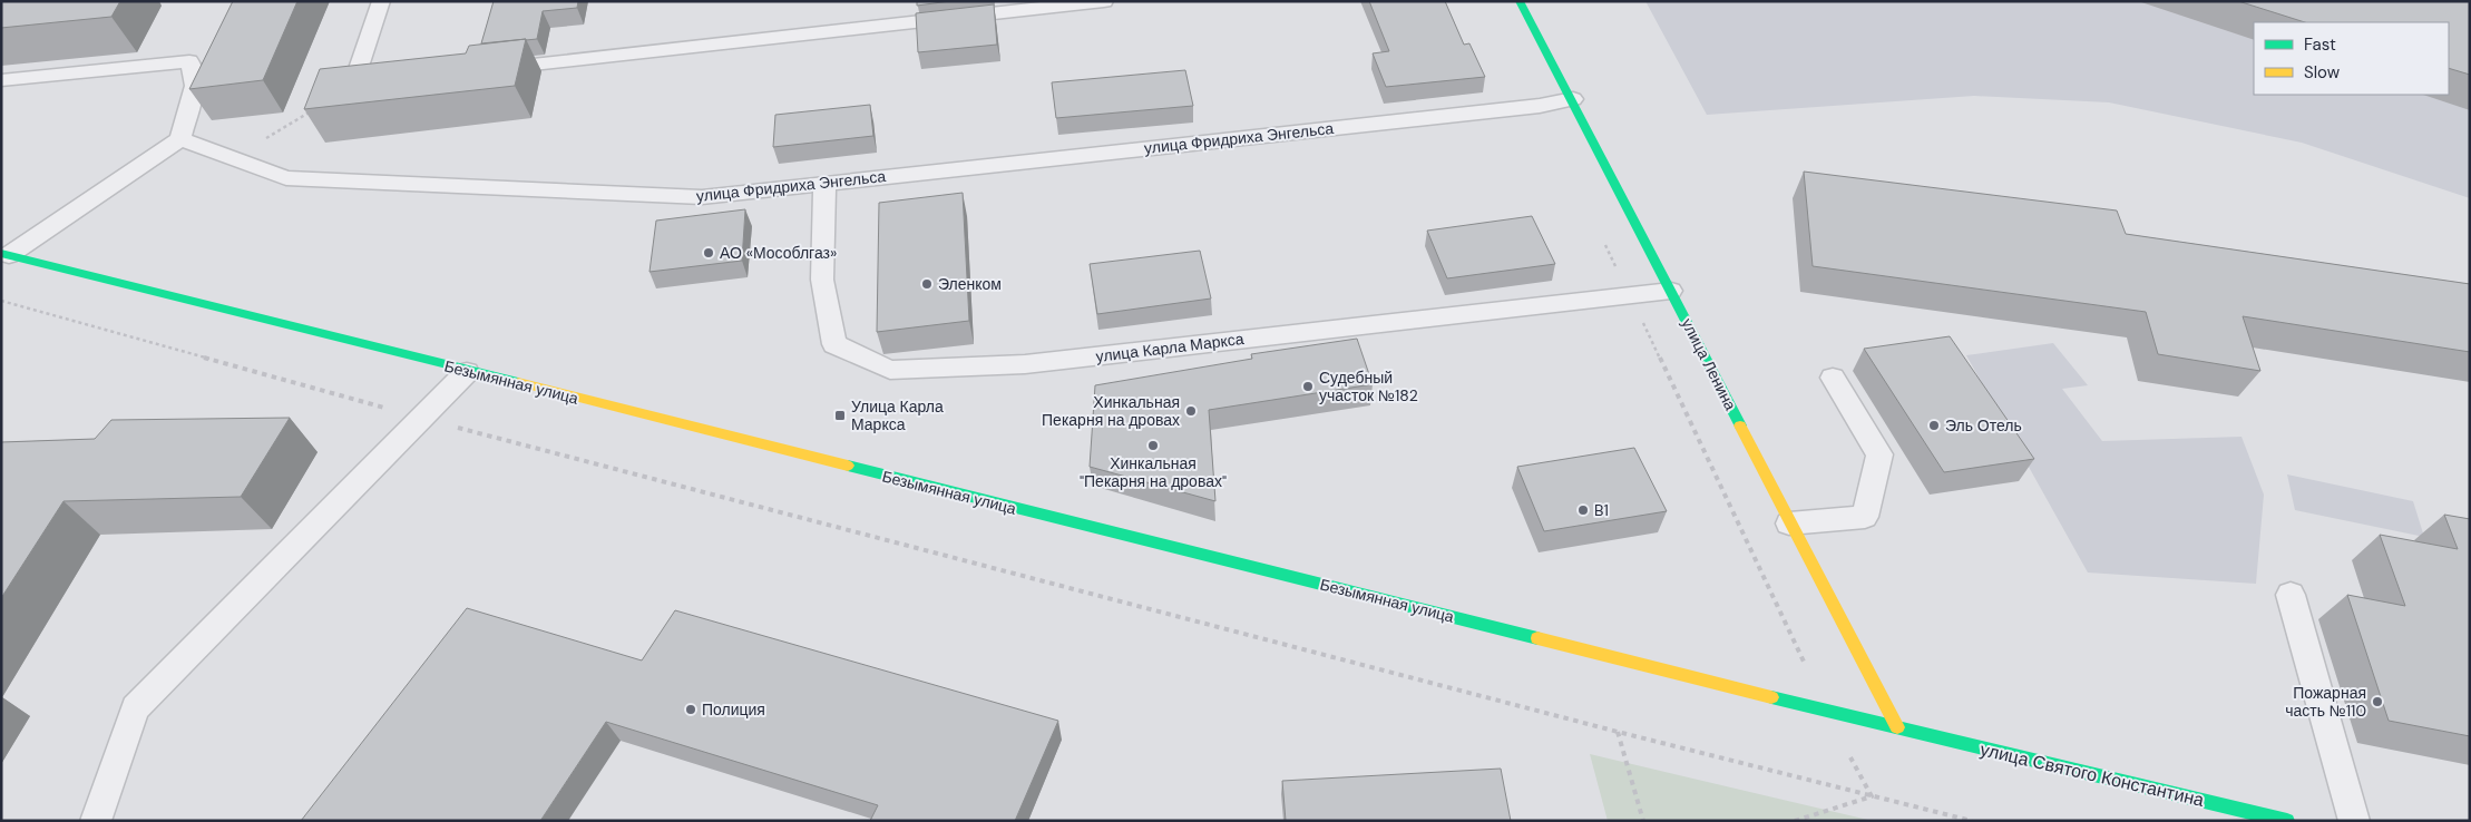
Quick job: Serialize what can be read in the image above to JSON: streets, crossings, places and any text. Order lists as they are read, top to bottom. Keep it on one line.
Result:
{"streets":{"street":["улица Ленина","Безымянная улица","улица Святого Константина"],"lane":["улица Фридриха Энгельса","улица Карла Маркса"]},"crossings":[["улица Фридриха Энгельса","улица Карла Маркса"],["улица Фридриха Энгельса","улица Ленина"],["улица Карла Маркса","улица Ленина"],["улица Ленина","Безымянная улица"],["улица Ленина","улица Святого Константина"],["Безымянная улица","улица Святого Константина"]],"places":{"other":["АО «Мособлгаз»","Эленком","Судебный участок №182","Хинкальная Пекарня на дровах","Эль Отель","Хинкальная \"Пекарня на дровах\"","B1","Пожарная часть №110","Полиция"],"transit":["Улица Карла Маркса"]},"legend":["Fast","Slow"]}
